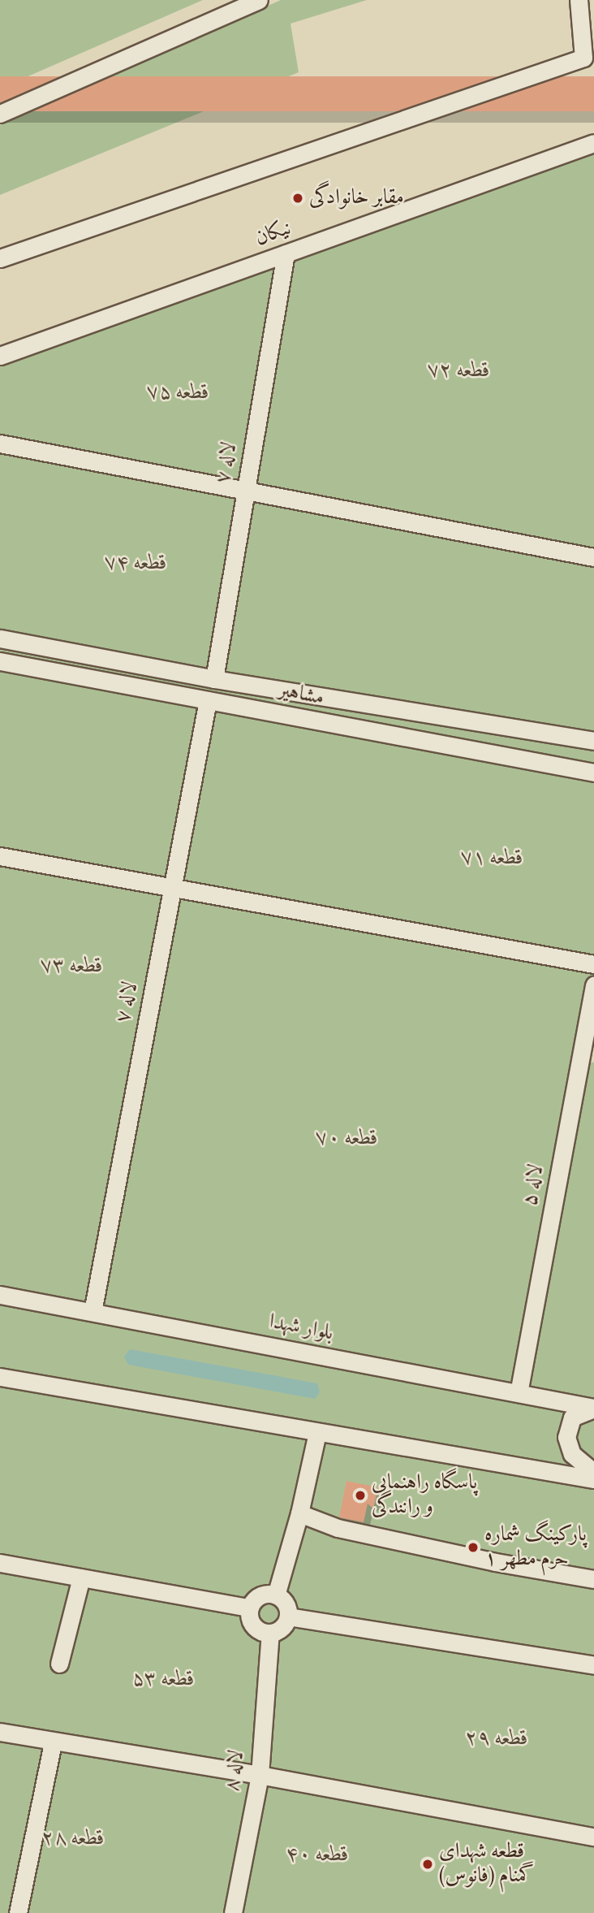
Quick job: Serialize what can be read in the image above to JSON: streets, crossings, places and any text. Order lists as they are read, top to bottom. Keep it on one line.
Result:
{"streets":{"street":["نیکان","لاله ۷","مشاهیر","لاله ۵","بلوار شهدا","لاله ۸"]},"crossings":[["نیکان","لاله ۷"],["لاله ۷","مشاهیر"],["لاله ۷","بلوار شهدا"],["لاله ۵","بلوار شهدا"]],"parks":["قطعه ۷۲","قطعه ۷۵","قطعه ۷۴","قطعه ۷۱","قطعه ۷۳","قطعه ۷۰","قطعه ۵۳","قطعه ۲۹","قطعه ۲۸","قطعه ۴۰"],"places":["مقابر خانوادگی","پاسگاه راهنمایی و رانندگی","پارکینگ شماره ۱ حرم مطهر","قطعه‌ شهدای گمنام (فانوس)"]}
